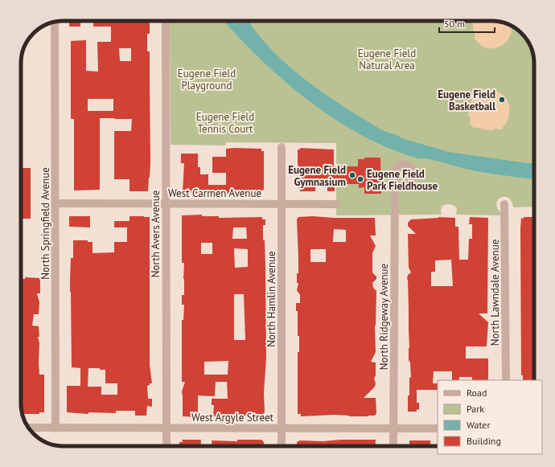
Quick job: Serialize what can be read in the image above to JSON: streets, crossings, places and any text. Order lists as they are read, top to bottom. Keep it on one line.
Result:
{"streets":{"street":["West Carmen Avenue","North Springfield Avenue","North Avers Avenue","North Lawndale Avenue","North Hamlin Avenue","North Ridgeway Avenue","West Argyle Street"]},"crossings":[["West Carmen Avenue","North Springfield Avenue"],["West Carmen Avenue","North Avers Avenue"],["West Carmen Avenue","North Hamlin Avenue"],["North Springfield Avenue","West Argyle Street"],["North Avers Avenue","West Argyle Street"],["North Hamlin Avenue","West Argyle Street"],["North Ridgeway Avenue","West Argyle Street"]],"parks":["Eugene Field Natural Area","Eugene Field Playground","Eugene Field Tennis Court"],"places":["Eugene Field Basketball","Eugene Field Gymnasium","Eugene Field Park Fieldhouse"],"legend":["Road","Park","Water","Building"],"scale_bar":"50 m"}
